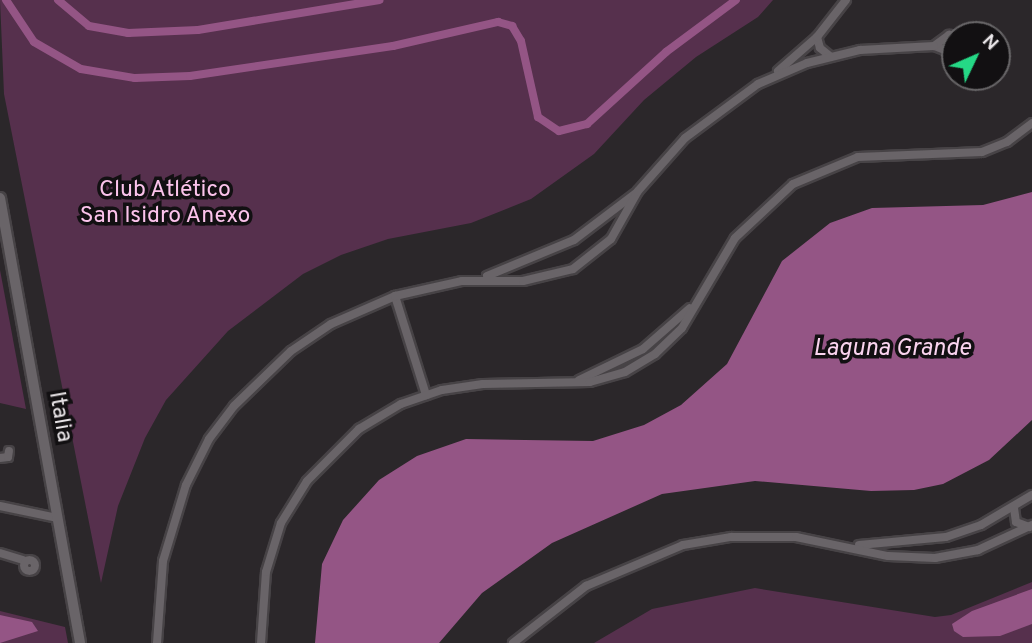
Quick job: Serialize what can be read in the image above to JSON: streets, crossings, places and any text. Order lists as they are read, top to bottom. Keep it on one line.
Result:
{"streets":{"street":["Italia"]},"water":["Laguna Grande"],"parks":["Club Atlético San Isidro Anexo"],"north":"top right"}
